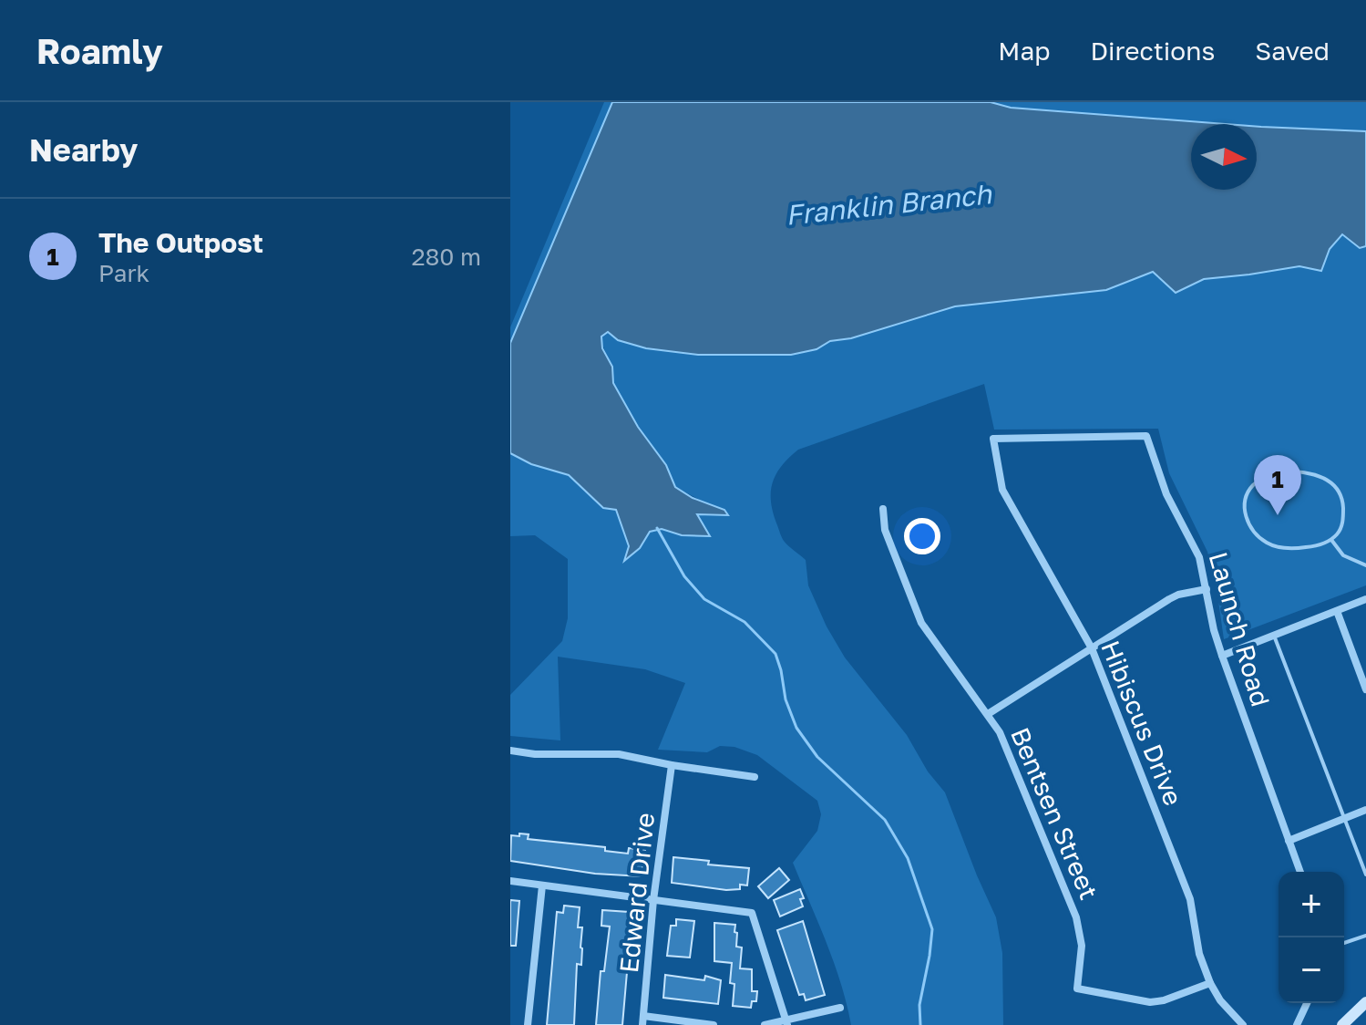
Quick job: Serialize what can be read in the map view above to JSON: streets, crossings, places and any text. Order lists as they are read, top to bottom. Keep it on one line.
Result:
{"streets":{"street":["Launch Road","Hibiscus Drive","Bentsen Street","Edward Drive"]},"crossings":[["Launch Road","Hibiscus Drive"],["Hibiscus Drive","Bentsen Street"]],"water":["Franklin Branch"],"north":"right","page":{"header":"Roamly","nav":["Map","Directions","Saved"],"heading":"Nearby","list":[{"mark":"1","name":"The Outpost","note":"Park","value":"280 m"}],"pins":"1","map_buttons":["+","−"]}}
